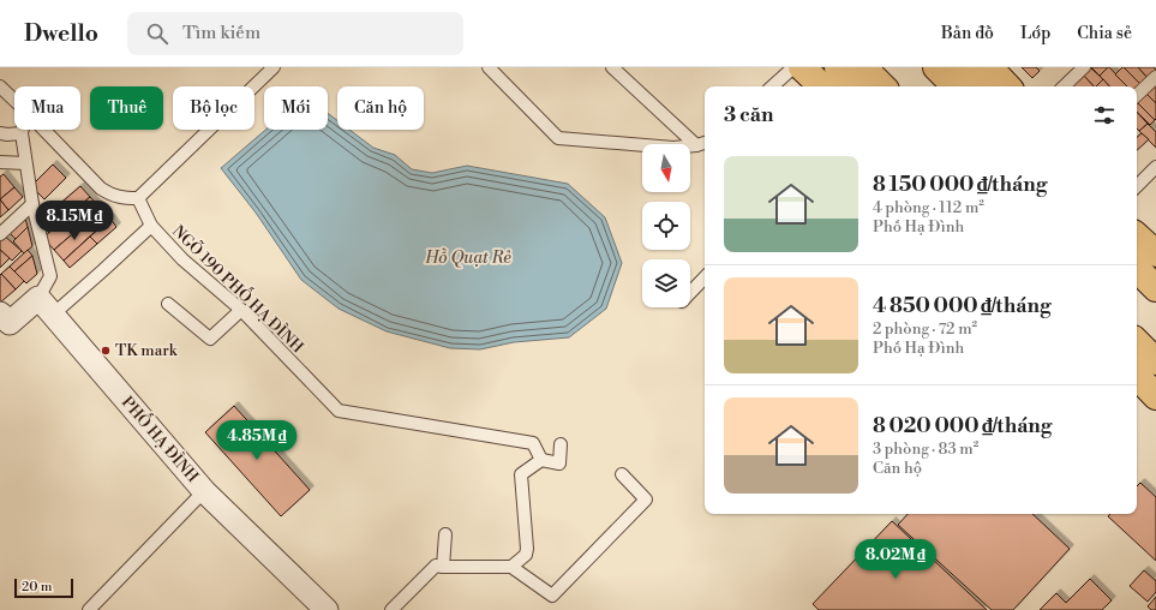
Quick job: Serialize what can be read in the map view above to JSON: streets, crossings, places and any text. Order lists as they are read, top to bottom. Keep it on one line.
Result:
{"streets":{"street":["PHỐ HẠ ĐÌNH"],"lane":["NGÕ 190 PHỐ HẠ ĐÌNH"]},"crossings":[["NGÕ 190 PHỐ HẠ ĐÌNH","PHỐ HẠ ĐÌNH"]],"water":["Hồ Quạt Rẻ"],"places":["TK mark"],"scale_bar":"20 m","north":"bottom","page":{"header":"Dwello","search":"Tìm kiếm","nav":["Bản đồ","Lớp","Chia sẻ"],"chip":["Mua","Thuê","Bộ lọc","Mới","Căn hộ"],"heading":"3 căn","list":[{"name":"8 150 000 ₫/tháng","note":"4 phòng · 112 m² · Phố Hạ Đình"},{"name":"4 850 000 ₫/tháng","note":"2 phòng · 72 m² · Phố Hạ Đình"},{"name":"8 020 000 ₫/tháng","note":"3 phòng · 83 m² · Căn hộ"}],"price":["8.15M ₫","4.85M ₫","8.02M ₫"],"scale":"20 m"}}
